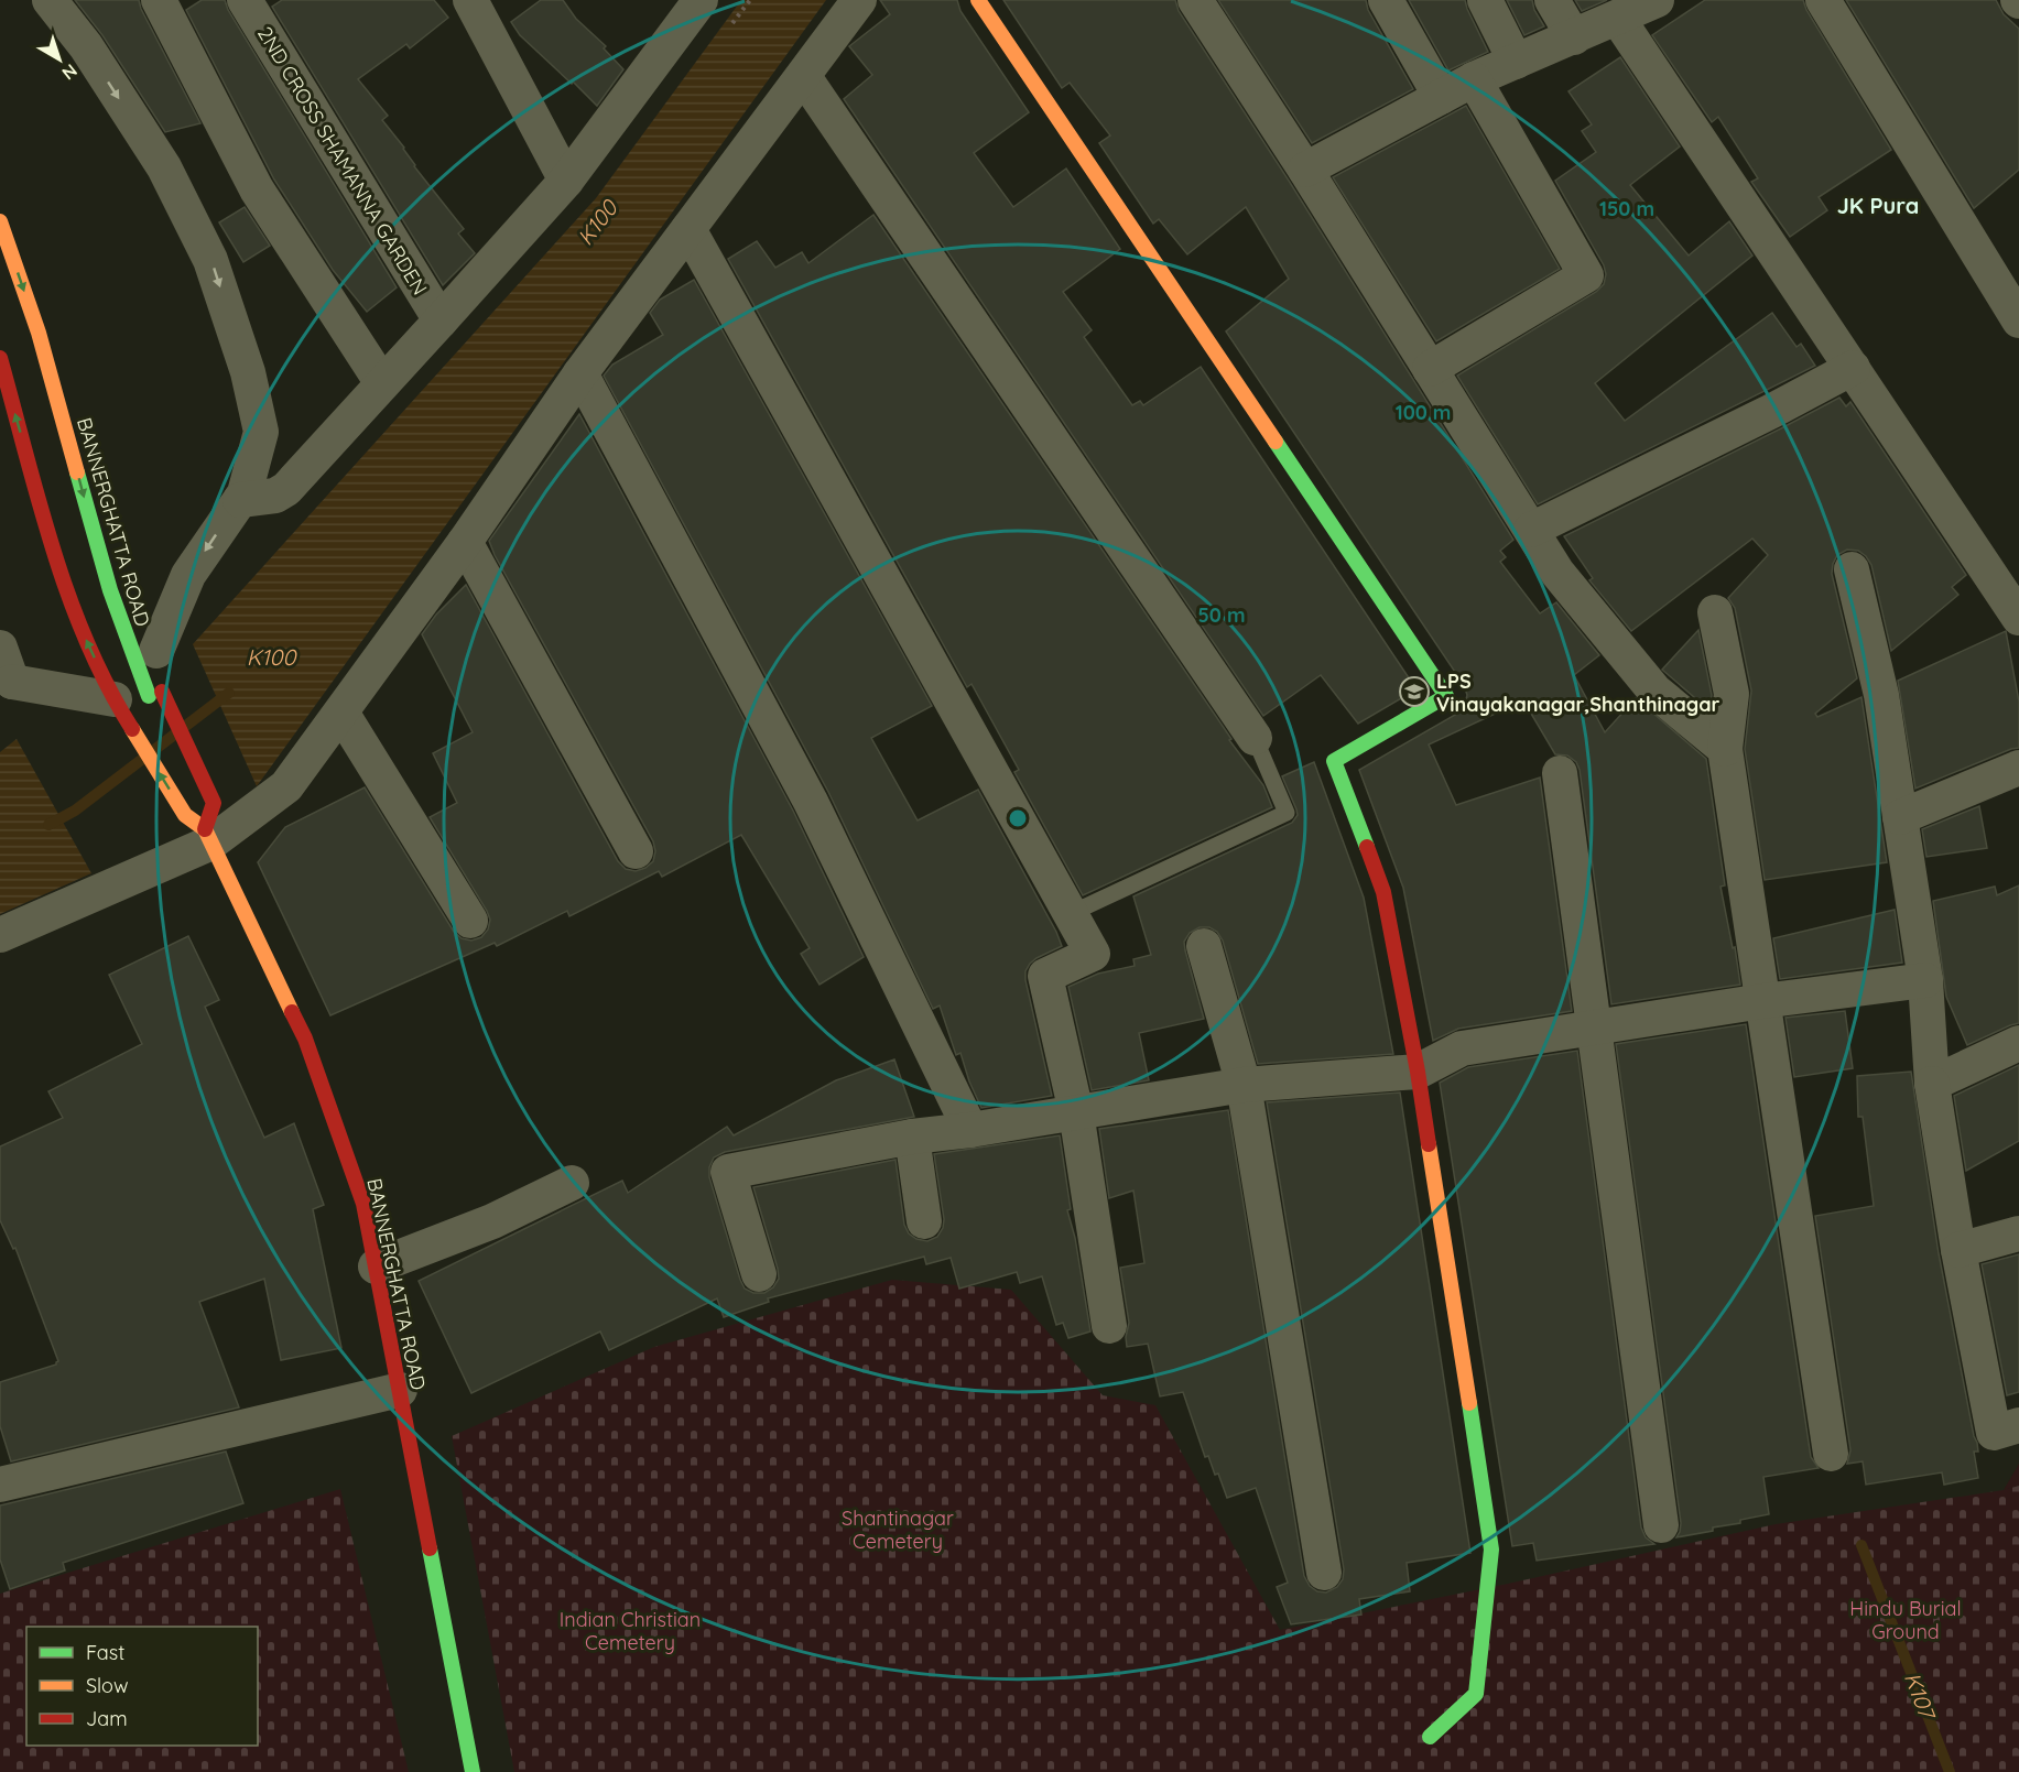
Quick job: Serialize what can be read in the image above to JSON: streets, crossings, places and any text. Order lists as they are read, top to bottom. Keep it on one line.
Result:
{"streets":{"main road":["BANNERGHATTA ROAD"],"street":["2ND CROSS SHAMANNA GARDEN"]},"districts":["JK Pura"],"water":["K100","K107"],"parks":["Shantinagar Cemetery","Hindu Burial Ground","Indian Christian Cemetery"],"places":{"school or university":["LPS Vinayakanagar,Shanthinagar"]},"legend":["Fast","Slow","Jam"],"north":"bottom right","rings":["150 m","100 m","50 m"]}
